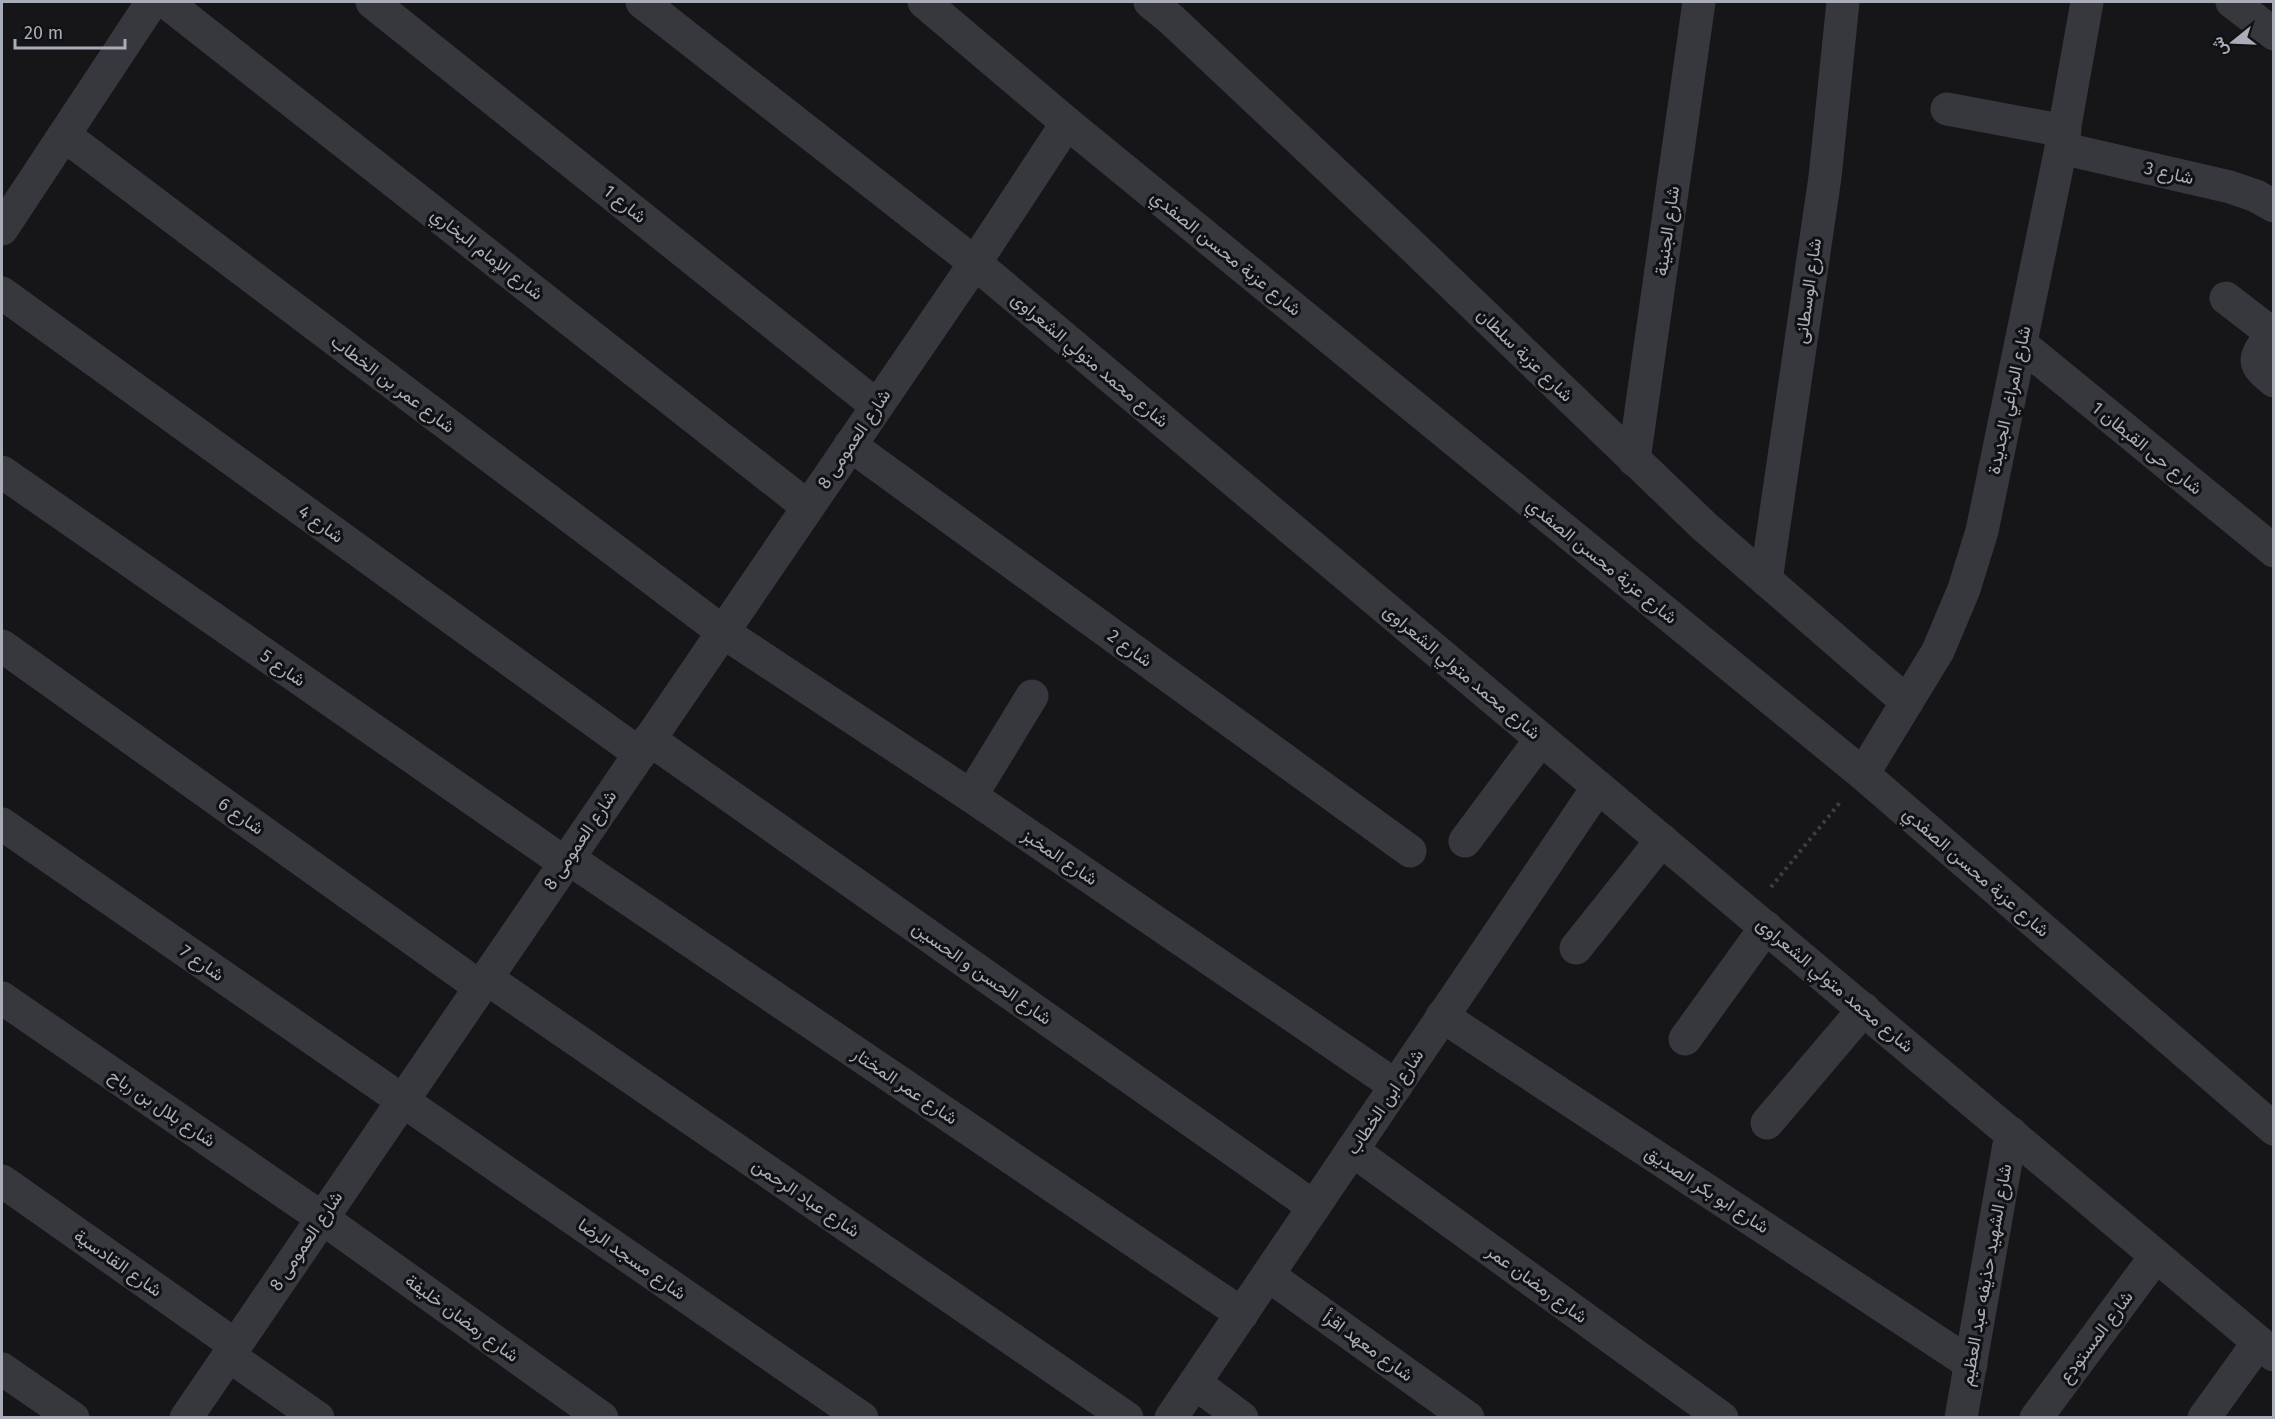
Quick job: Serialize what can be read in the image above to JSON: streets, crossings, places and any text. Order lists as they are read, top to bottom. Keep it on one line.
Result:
{"streets":{"street":["شارع 3","شارع 1","شارع الجنينة","شارع عزبة محسن الصفدي","شارع الإمام البخاري","شارع الوسطانى","شارع عزبة سلطان","شارع محمد متولي الشعراوى","شارع عمر بن الخطاب","شارع المراغي الجديدة","شارع العمومى 8","شارع حى القبطان 1","شارع 4","شارع 2","شارع 5","شارع 6","شارع المخبز","شارع 7","شارع الحسن و الحسين","شارع عمر المختار","شارع ابن الخطاب","شارع بلال بن رباح","شارع ابو بكر الصديق","شارع عباد الرحمن","شارع مسجد الرضا","شارع القادسية","شارع الشهيد حذيفه عبد العظيم","شارع رمضان عمر","شارع رمضان خليفة","شارع المستودع","شارع معهد اقرأ"]},"crossings":[["شارع 3","شارع المراغي الجديدة"],["شارع 1","شارع العمومى 8"],["شارع الجنينة","شارع عزبة سلطان"],["شارع عزبة محسن الصفدي","شارع المراغي الجديدة"],["شارع عزبة محسن الصفدي","شارع العمومى 8"],["شارع الإمام البخاري","شارع العمومى 8"],["شارع الوسطانى","شارع عزبة سلطان"],["شارع عزبة سلطان","شارع المراغي الجديدة"],["شارع محمد متولي الشعراوى","شارع العمومى 8"],["شارع محمد متولي الشعراوى","شارع ابن الخطاب"],["شارع محمد متولي الشعراوى","شارع الشهيد حذيفه عبد العظيم"],["شارع محمد متولي الشعراوى","شارع المستودع"],["شارع عمر بن الخطاب","شارع العمومى 8"],["شارع عمر بن الخطاب","شارع المخبز"],["شارع المراغي الجديدة","شارع حى القبطان 1"],["شارع العمومى 8","شارع 4"],["شارع العمومى 8","شارع 2"],["شارع العمومى 8","شارع 5"],["شارع العمومى 8","شارع 6"],["شارع العمومى 8","شارع المخبز"],["شارع العمومى 8","شارع 7"],["شارع العمومى 8","شارع الحسن و الحسين"],["شارع العمومى 8","شارع عمر المختار"],["شارع العمومى 8","شارع بلال بن رباح"],["شارع العمومى 8","شارع عباد الرحمن"],["شارع العمومى 8","شارع مسجد الرضا"],["شارع العمومى 8","شارع القادسية"],["شارع العمومى 8","شارع رمضان خليفة"],["شارع 4","شارع الحسن و الحسين"],["شارع 5","شارع عمر المختار"],["شارع 6","شارع عباد الرحمن"],["شارع المخبز","شارع ابن الخطاب"],["شارع 7","شارع مسجد الرضا"],["شارع الحسن و الحسين","شارع ابن الخطاب"],["شارع عمر المختار","شارع ابن الخطاب"],["شارع ابن الخطاب","شارع ابو بكر الصديق"],["شارع ابن الخطاب","شارع رمضان عمر"],["شارع ابن الخطاب","شارع معهد اقرأ"],["شارع بلال بن رباح","شارع رمضان خليفة"],["شارع ابو بكر الصديق","شارع الشهيد حذيفه عبد العظيم"]],"scale_bar":"20 m","north":"left"}
